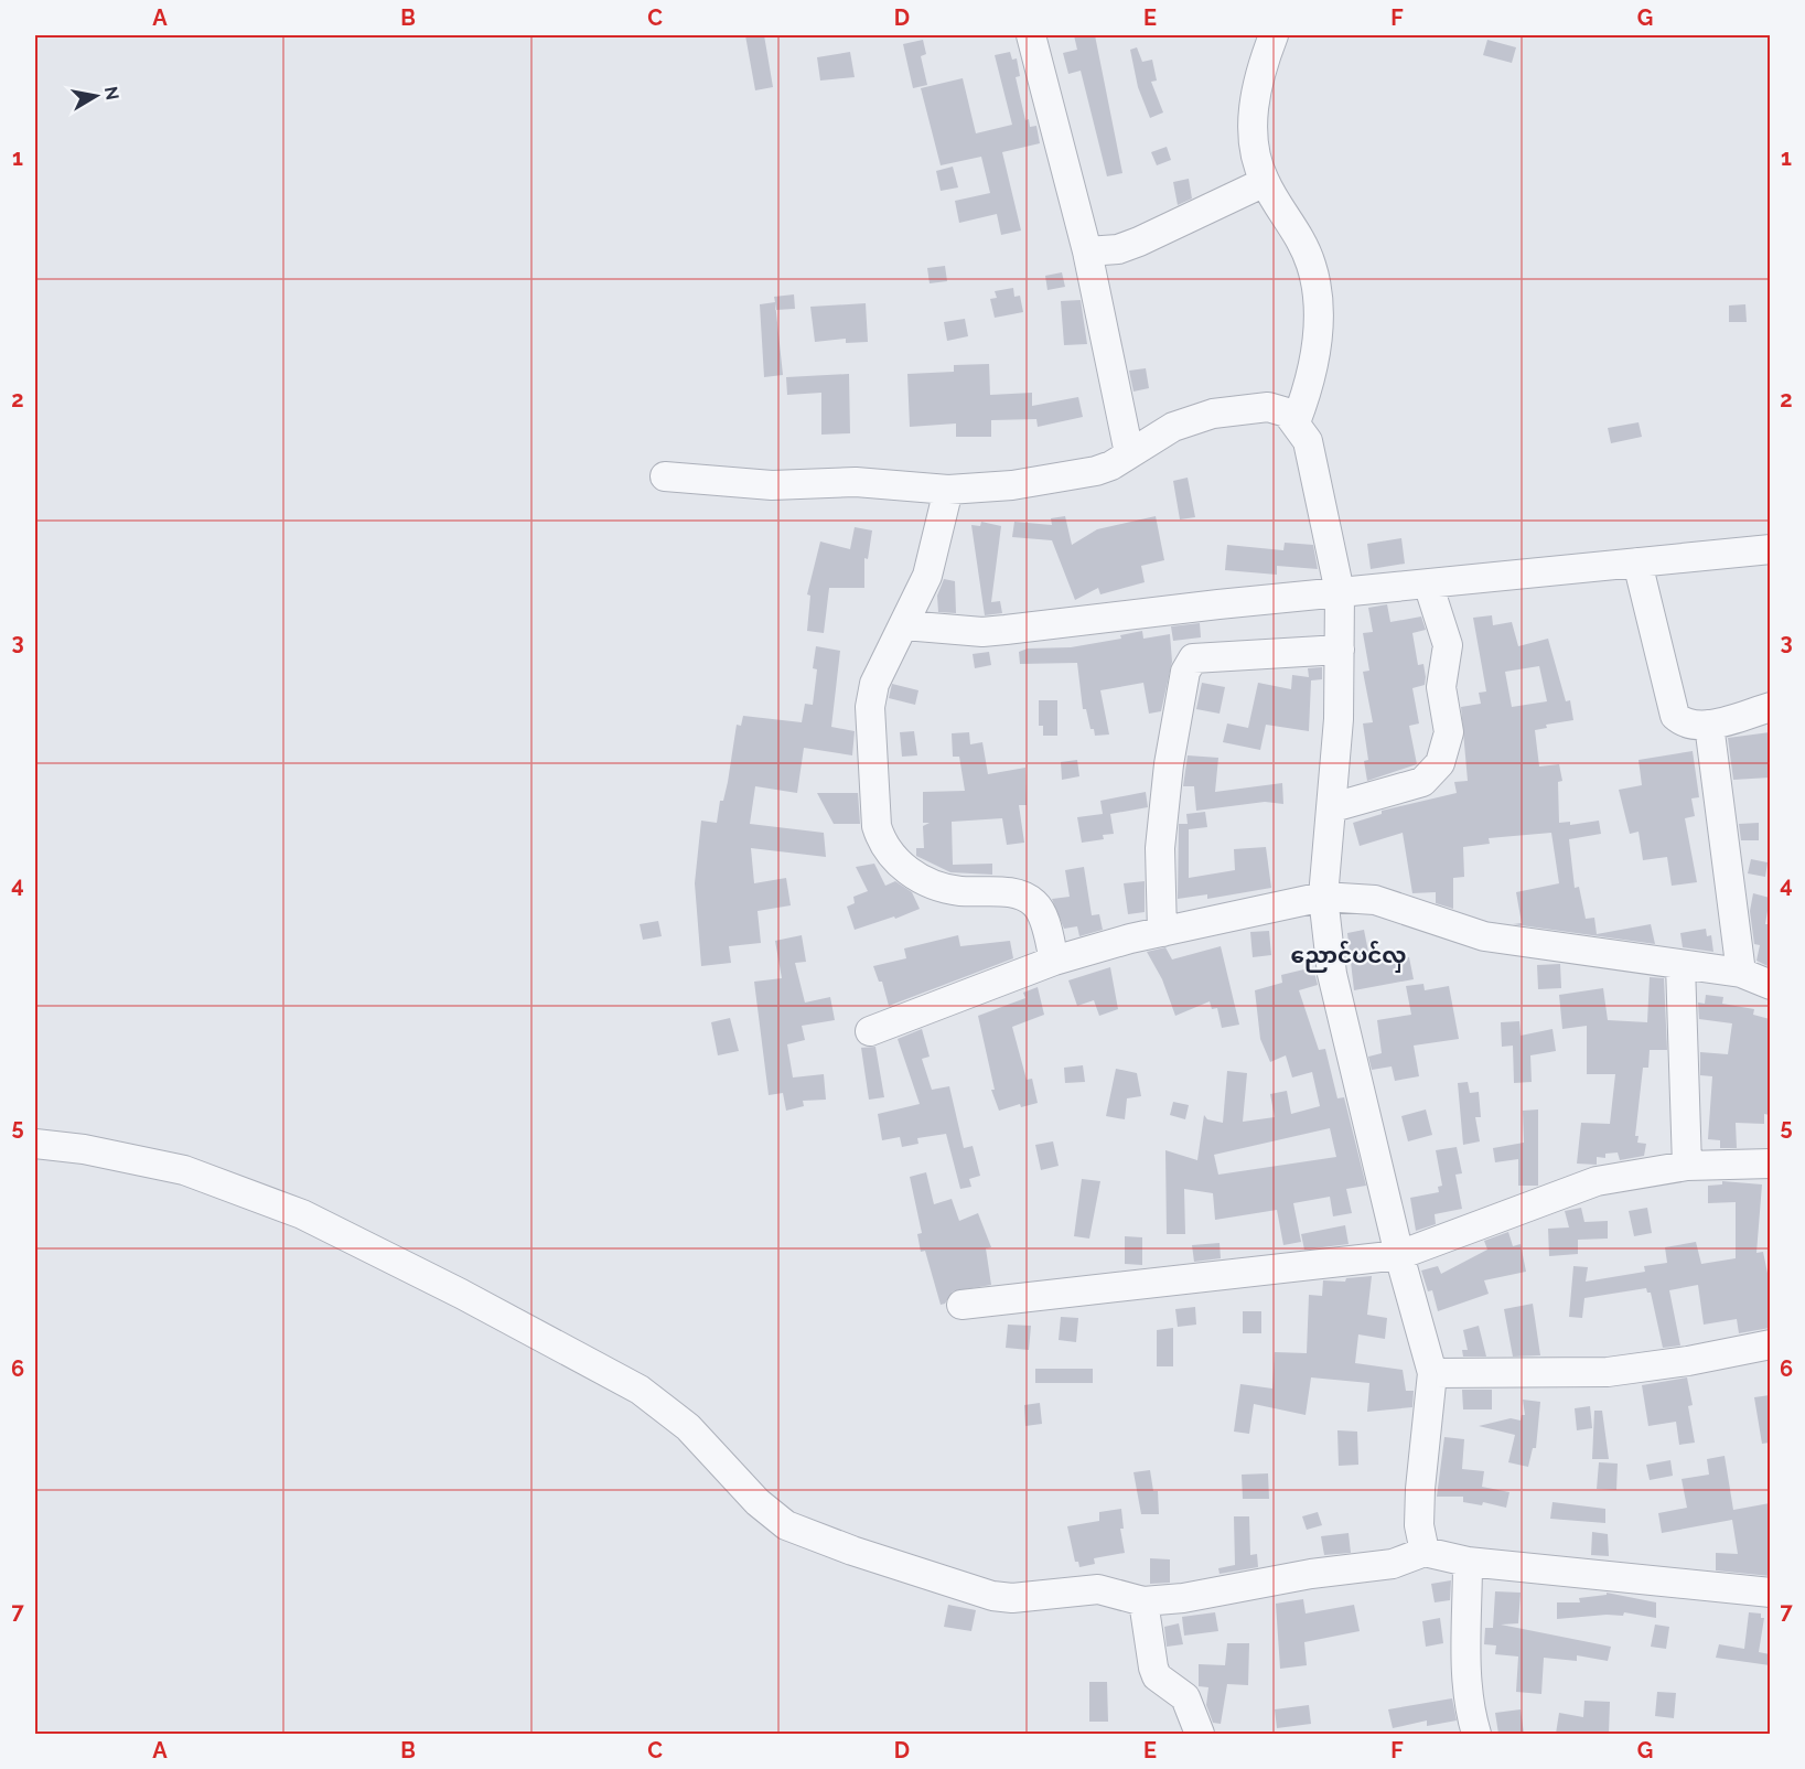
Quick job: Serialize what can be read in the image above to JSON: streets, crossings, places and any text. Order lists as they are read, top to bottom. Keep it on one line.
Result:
{"districts":["ညောင်ပင်လှ"],"north":"right","grid":{"columns":["A","B","C","D","E","F","G"],"rows":["1","2","3","4","5","6","7"]}}
